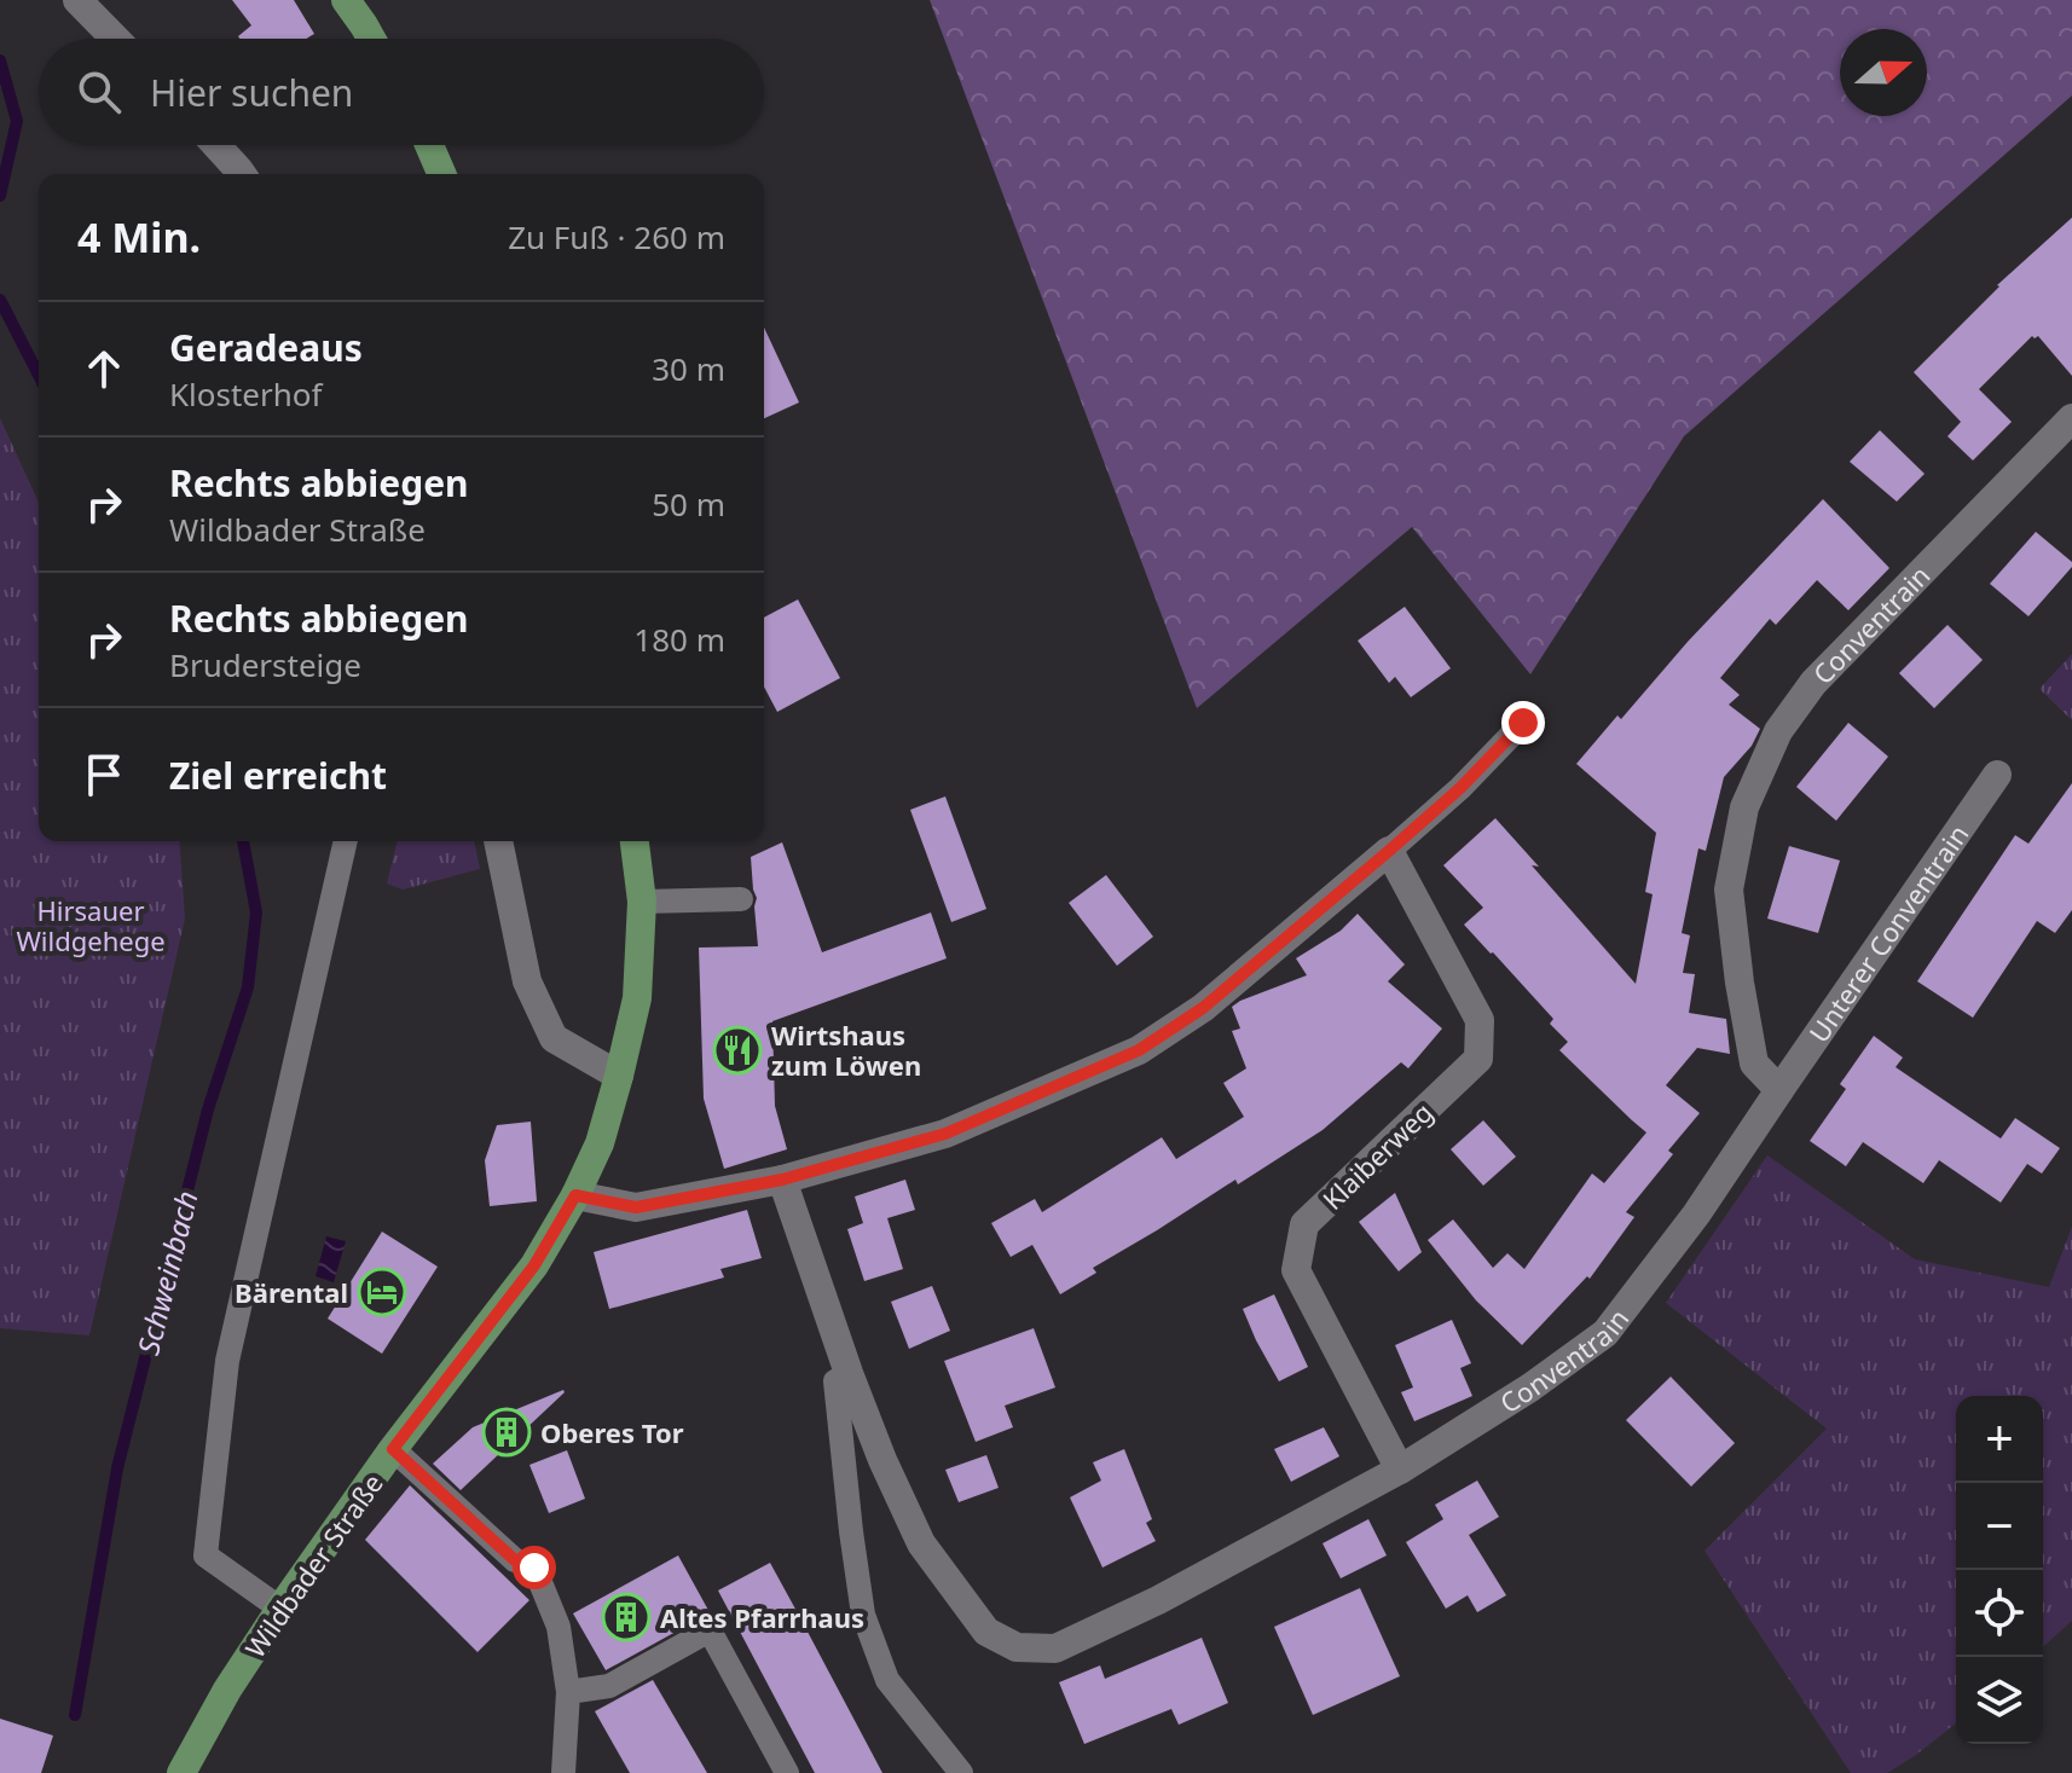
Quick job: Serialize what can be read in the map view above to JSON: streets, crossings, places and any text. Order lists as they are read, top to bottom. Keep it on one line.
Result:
{"streets":{"main road":["Wildbader Straße"],"street":["Conventrain","Unterer Conventrain","Klaiberweg"]},"crossings":[["Conventrain","Unterer Conventrain"],["Conventrain","Klaiberweg"]],"water":["Schweinbach"],"parks":["Hirsauer Wildgehege"],"places":{"restaurant":["Wirtshaus zum Löwen"],"hotel":["Bärental"],"building":["Oberes Tor","Altes Pfarrhaus"]},"north":"right","page":{"search":"Hier suchen","heading":["4 Min.","Zu Fuß · 260 m"],"list":[["Geradeaus","Klosterhof","30 m"],["Rechts abbiegen","Wildbader Straße","50 m"],["Rechts abbiegen","Brudersteige","180 m"],"Ziel erreicht"],"map_buttons":["+","−"]}}
